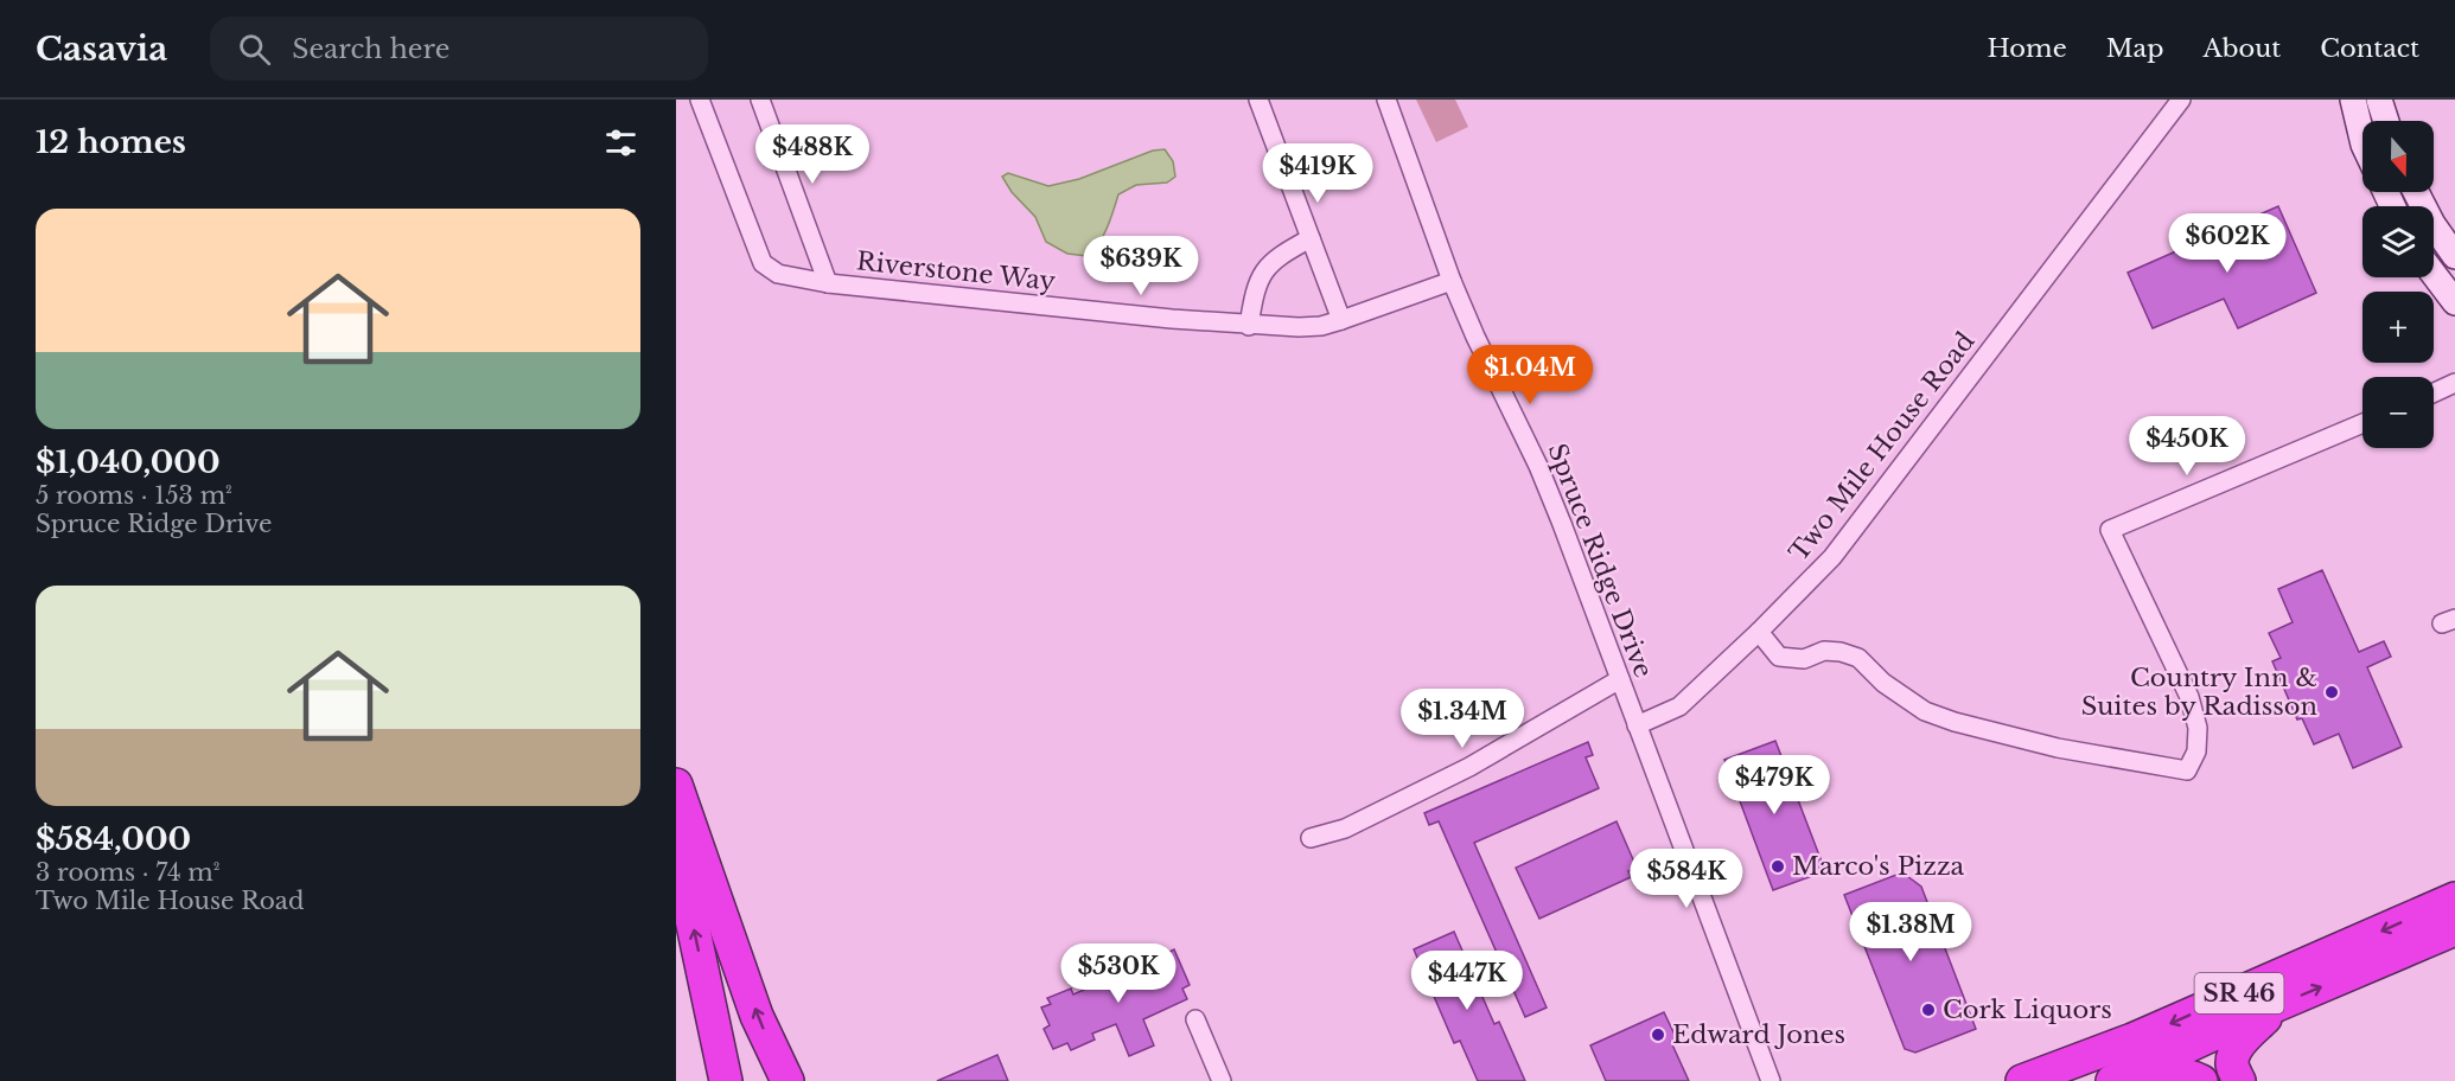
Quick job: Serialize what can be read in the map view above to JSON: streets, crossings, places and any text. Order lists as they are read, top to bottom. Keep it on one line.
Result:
{"streets":{"highway":["SR 46"],"street":["Riverstone Way","Two Mile House Road","Spruce Ridge Drive"]},"crossings":[["Riverstone Way","Spruce Ridge Drive"],["Two Mile House Road","Spruce Ridge Drive"]],"places":["Country Inn & Suites by Radisson","Marco's Pizza","Cork Liquors","Edward Jones"],"north":"bottom","page":{"header":"Casavia","search":"Search here","nav":["Home","Map","About","Contact"],"heading":"12 homes","map_buttons":["+","−"],"price":["$488K","$419K","$602K","$639K","$1.04M","$450K","$1.34M","$479K","$584K","$1.38M","$530K","$447K"],"list":[{"name":"$1,040,000","note":"5 rooms · 153 m² · Spruce Ridge Drive"},{"name":"$584,000","note":"3 rooms · 74 m² · Two Mile House Road"}]}}
